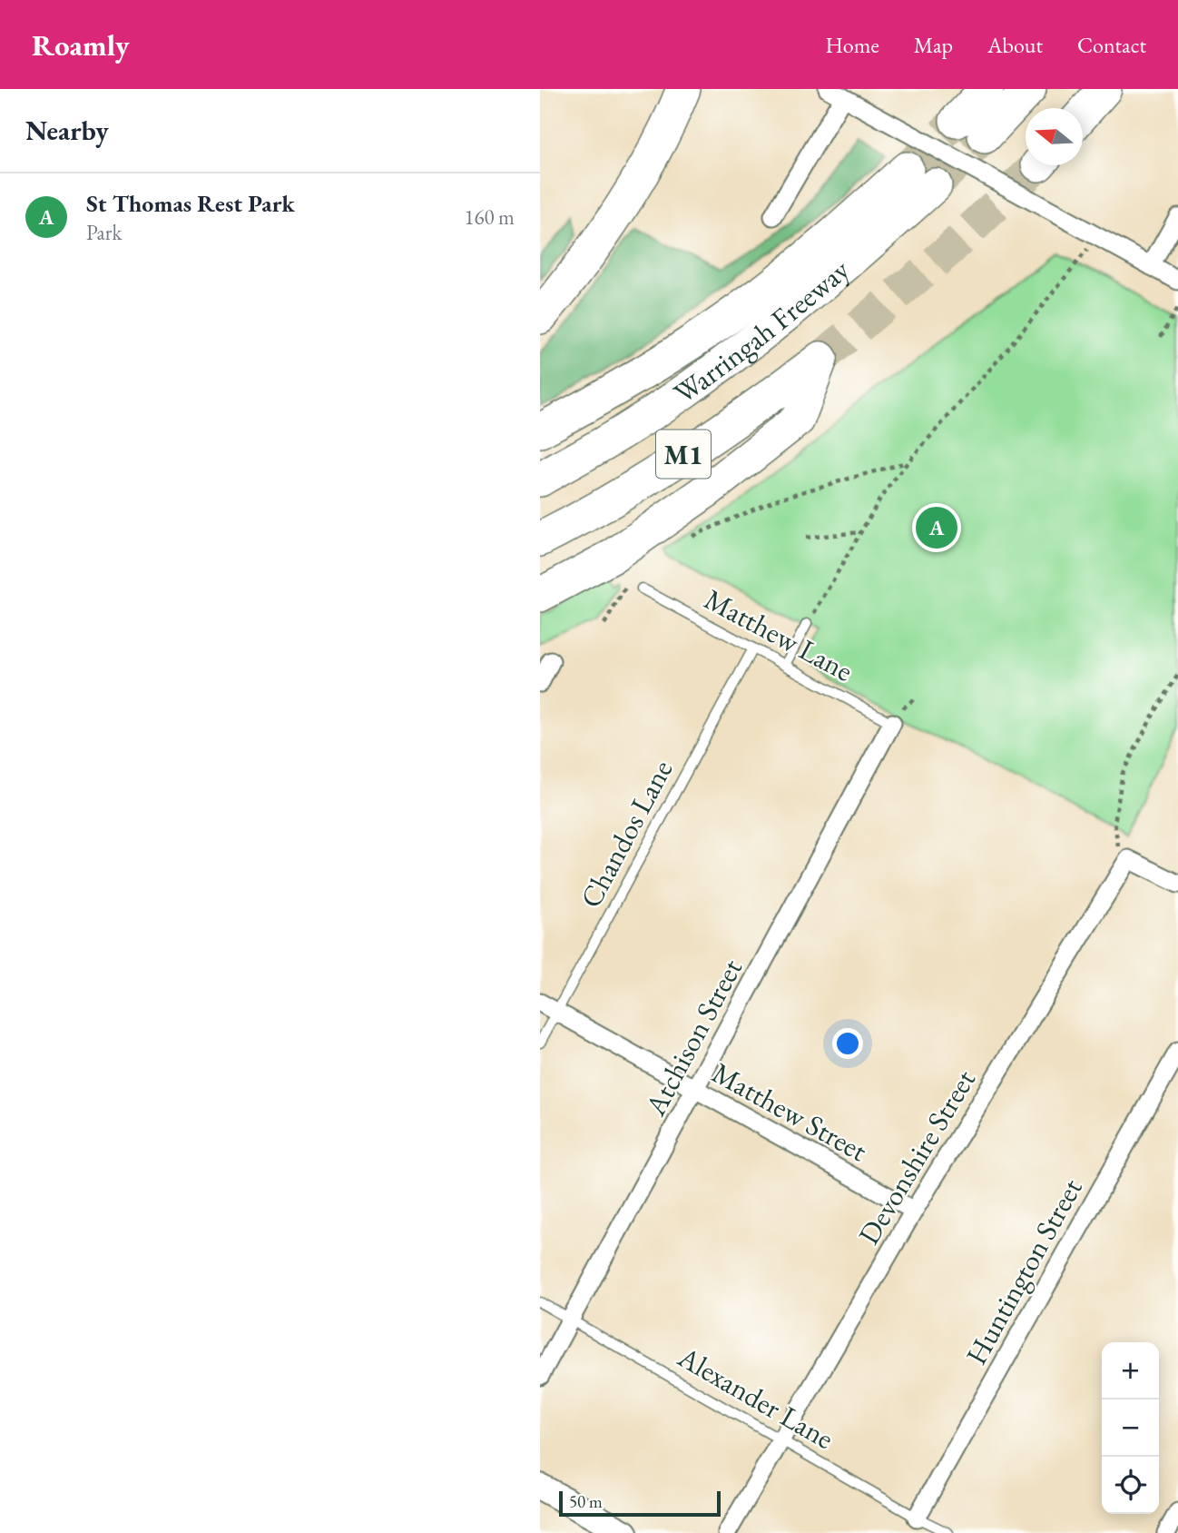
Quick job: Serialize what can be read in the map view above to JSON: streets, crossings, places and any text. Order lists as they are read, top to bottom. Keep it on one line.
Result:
{"streets":{"highway":["Warringah Freeway","M1"],"street":["Atchison Street","Matthew Street","Devonshire Street","Huntington Street"],"lane":["Matthew Lane","Chandos Lane","Alexander Lane"]},"crossings":[["Matthew Lane","Chandos Lane"],["Matthew Lane","Atchison Street"],["Chandos Lane","Matthew Street"],["Atchison Street","Matthew Street"],["Atchison Street","Alexander Lane"],["Matthew Street","Devonshire Street"],["Devonshire Street","Alexander Lane"],["Huntington Street","Alexander Lane"]],"scale_bar":"50 m","north":"left","page":{"header":"Roamly","nav":["Home","Map","About","Contact"],"heading":"Nearby","list":[{"mark":"A","name":"St Thomas Rest Park","note":"Park","value":"160 m"}],"pins":"A","map_buttons":["+","−"],"scale":"50 m"}}
